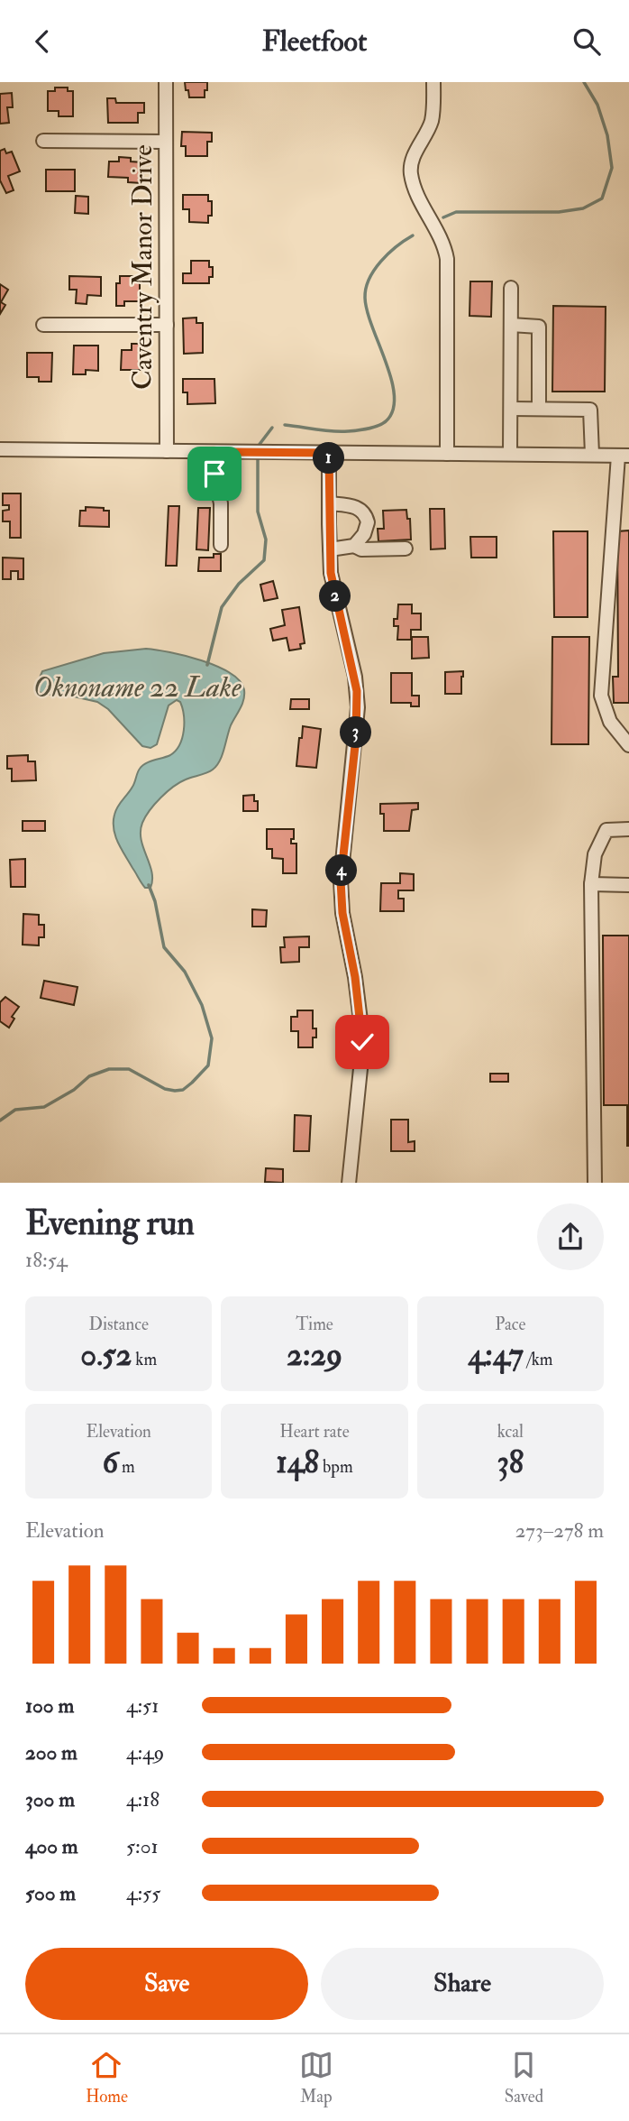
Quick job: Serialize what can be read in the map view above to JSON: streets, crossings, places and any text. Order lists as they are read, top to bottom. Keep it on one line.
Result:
{"streets":{"street":["Caventry Manor Drive"]},"water":["Oknoname 22 Lake"],"page":{"header":"Fleetfoot","pins":["1","2","3","4"],"heading":["Evening run","18:54"],"stats":[["Distance","0.52 km"],["Time","2:29"],["Pace","4:47 /km"],["Elevation","6 m"],["Heart rate","148 bpm"],["kcal","38"]],"chart":["Elevation","273–278 m"],"list":[{"name":"100 m","note":"4:51"},{"name":"200 m","note":"4:49"},{"name":"300 m","note":"4:18"},{"name":"400 m","note":"5:01"},{"name":"500 m","note":"4:55"}],"buttons":["Save","Share"],"tabs":["Home","Map","Saved"]}}
